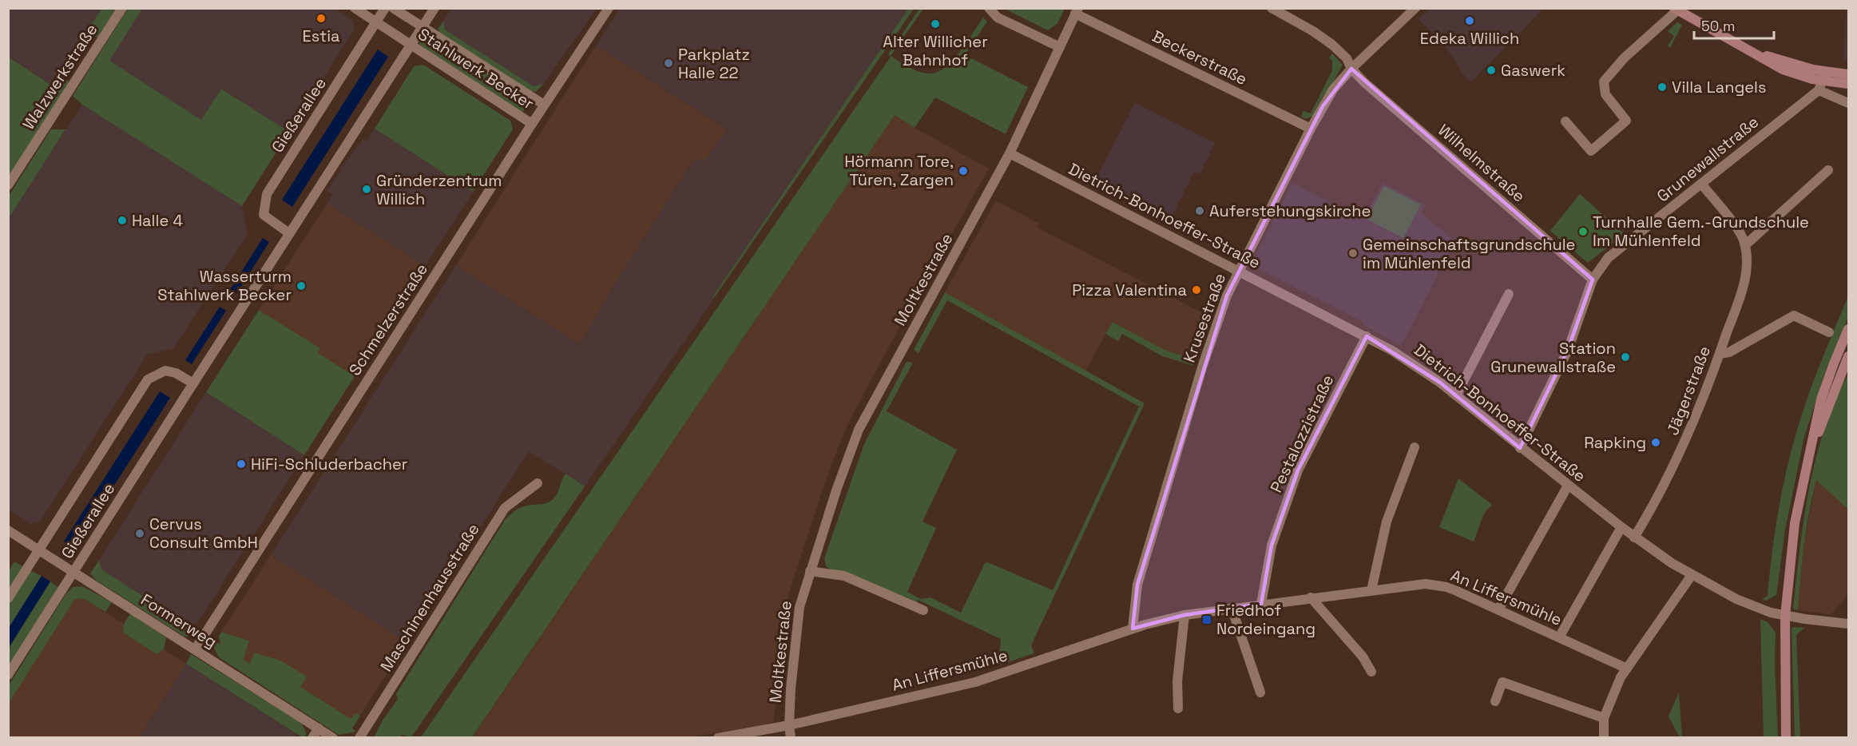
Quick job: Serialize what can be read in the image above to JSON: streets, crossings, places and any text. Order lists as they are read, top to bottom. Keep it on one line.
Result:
{"streets":{"street":["Beckerstraße","Stahlwerk Becker","Walzwerkstraße","Gießerallee","Grunewallstraße","Wilhelmstraße","Dietrich-Bonhoeffer-Straße","Moltkestraße","Krusestraße","Schmelzerstraße","Jägerstraße","Pestalozzistraße","Maschinenhausstraße","An Liffersmühle","Formerweg"]},"crossings":[["Beckerstraße","Moltkestraße"],["Beckerstraße","Krusestraße"],["Stahlwerk Becker","Gießerallee"],["Stahlwerk Becker","Schmelzerstraße"],["Gießerallee","Formerweg"],["Grunewallstraße","Wilhelmstraße"],["Grunewallstraße","Dietrich-Bonhoeffer-Straße"],["Grunewallstraße","Jägerstraße"],["Wilhelmstraße","Krusestraße"],["Dietrich-Bonhoeffer-Straße","Moltkestraße"],["Dietrich-Bonhoeffer-Straße","Krusestraße"],["Dietrich-Bonhoeffer-Straße","Jägerstraße"],["Dietrich-Bonhoeffer-Straße","Pestalozzistraße"],["Moltkestraße","An Liffersmühle"],["Krusestraße","An Liffersmühle"],["Schmelzerstraße","Formerweg"],["Pestalozzistraße","An Liffersmühle"]],"places":{"other":["Estia","Edeka Willich","Alter Willicher Bahnhof","Parkplatz Halle 22","Gaswerk","Villa Langels","Hörmann Tore, Türen, Zargen","Gründerzentrum Willich","Auferstehungskirche","Halle 4","Turnhalle Gem.-Grundschule Im Mühlenfeld","Gemeinschaftsgrundschule im Mühlenfeld","Wasserturm Stahlwerk Becker","Pizza Valentina","Station Grunewallstraße","Rapking","HiFi-Schluderbacher","Cervus Consult GmbH"],"transit":["Friedhof Nordeingang"]},"scale_bar":"50 m"}
